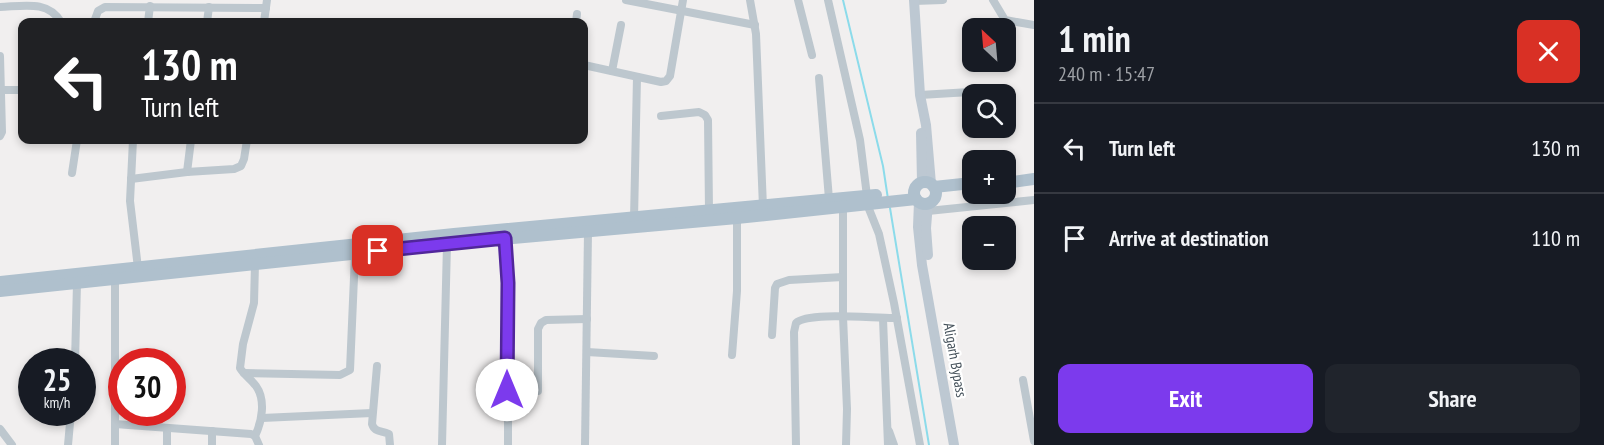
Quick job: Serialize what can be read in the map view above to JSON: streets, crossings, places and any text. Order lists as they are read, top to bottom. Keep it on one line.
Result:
{"streets":{"main road":["Aligarh Bypass"]},"north":"top left","page":{"heading":["1 min","240 m · 15:47"],"map_buttons":["+","−"],"turn":["130 m","Turn left"],"list":[{"name":"Turn left","value":"130 m"},{"name":"Arrive at destination","value":"110 m"}],"speed":"25 km/h","limit":"30","buttons":["Exit","Share"]}}
